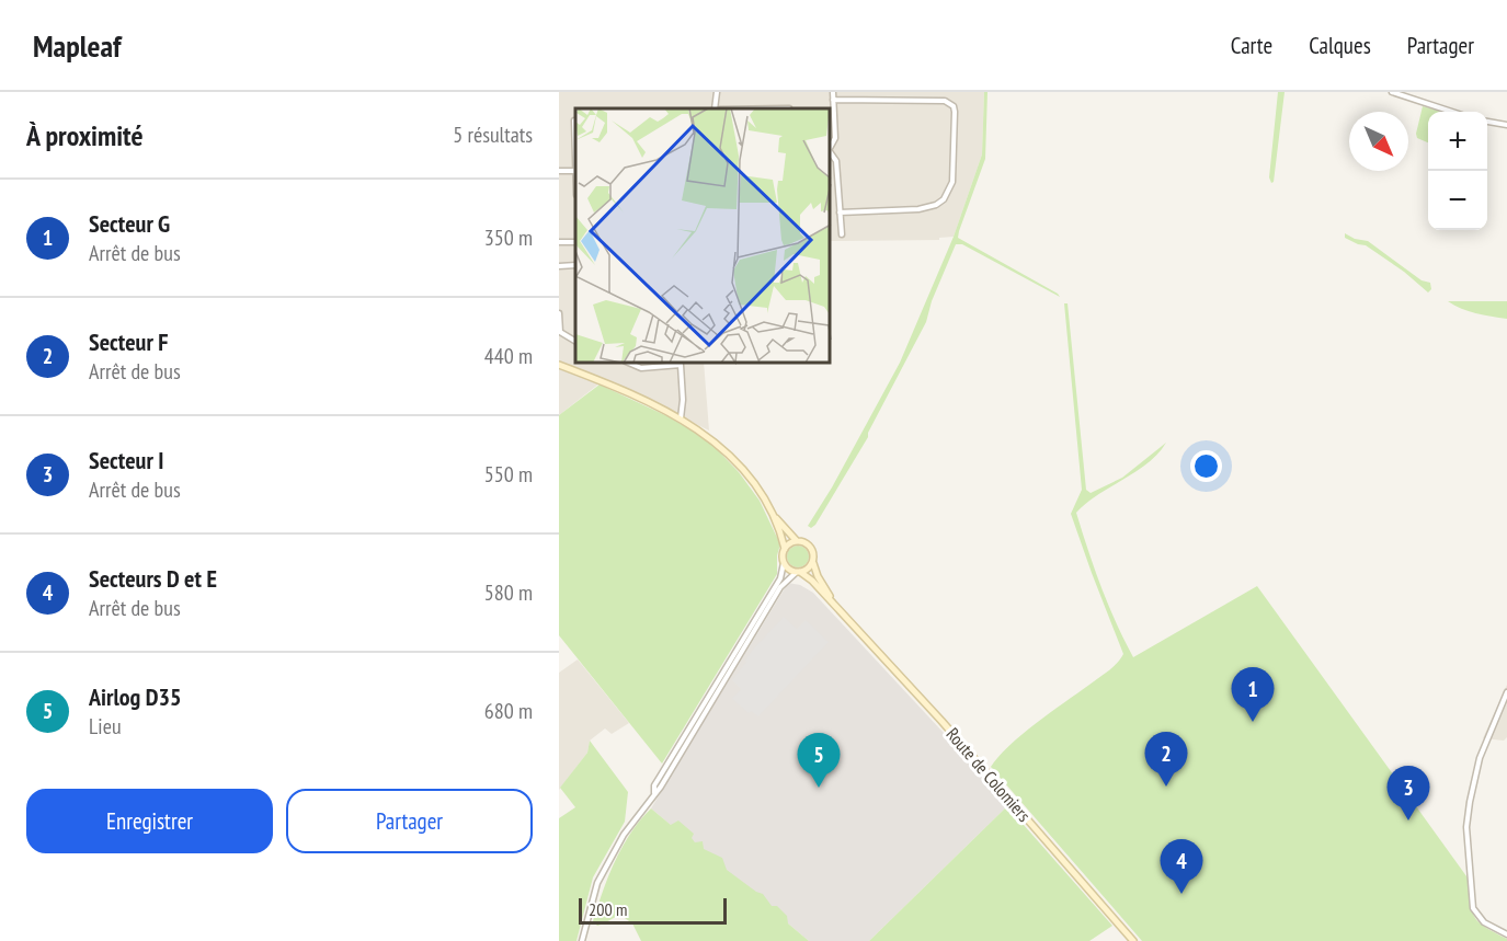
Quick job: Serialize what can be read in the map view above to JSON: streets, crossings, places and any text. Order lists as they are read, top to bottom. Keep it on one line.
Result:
{"streets":{"main road":["Route de Colomiers"]},"scale_bar":"200 m","north":"bottom right","page":{"header":"Mapleaf","nav":["Carte","Calques","Partager"],"heading":["À proximité","5 résultats"],"map_buttons":["+","−"],"list":[{"mark":"1","name":"Secteur G","note":"Arrêt de bus","value":"350 m"},{"mark":"2","name":"Secteur F","note":"Arrêt de bus","value":"440 m"},{"mark":"3","name":"Secteur I","note":"Arrêt de bus","value":"550 m"},{"mark":"4","name":"Secteurs D et E","note":"Arrêt de bus","value":"580 m"},{"mark":"5","name":"Airlog D35","note":"Lieu","value":"680 m"}],"pins":["1","2","5","3","4"],"buttons":["Enregistrer","Partager"],"scale":"200 m"}}
